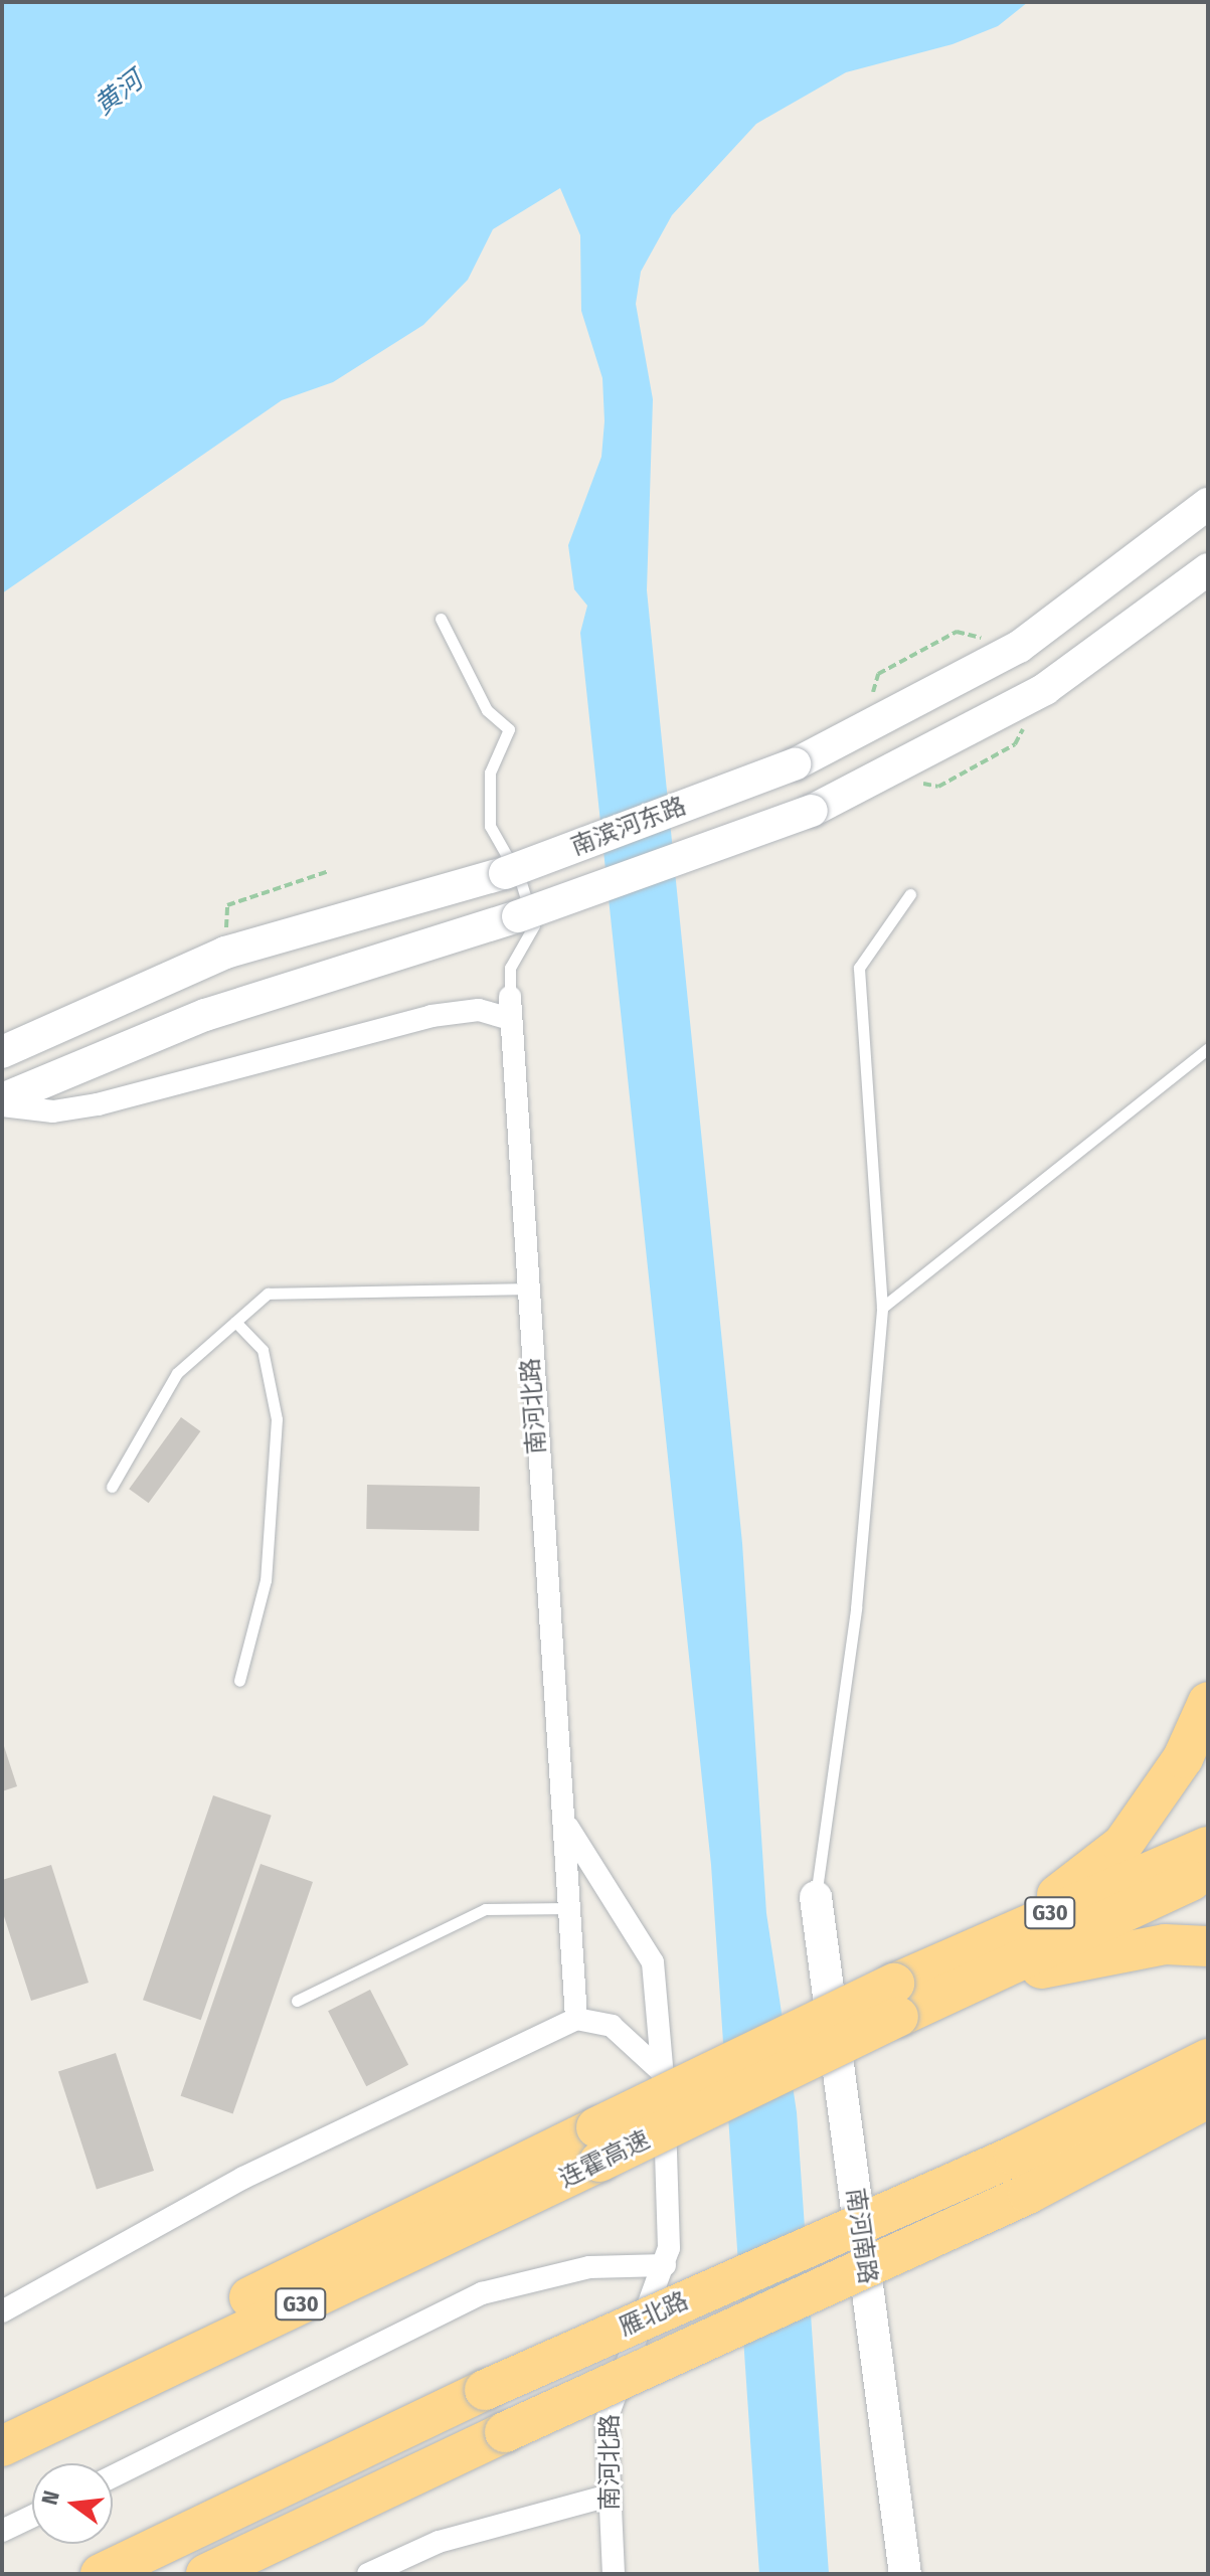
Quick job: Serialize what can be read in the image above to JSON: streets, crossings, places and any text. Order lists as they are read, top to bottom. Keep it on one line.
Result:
{"streets":{"highway":["G30","连霍高速","雁北路"],"main road":["南滨河东路","南河南路"],"street":["南河北路"]},"water":["黄河"],"north":"left"}
